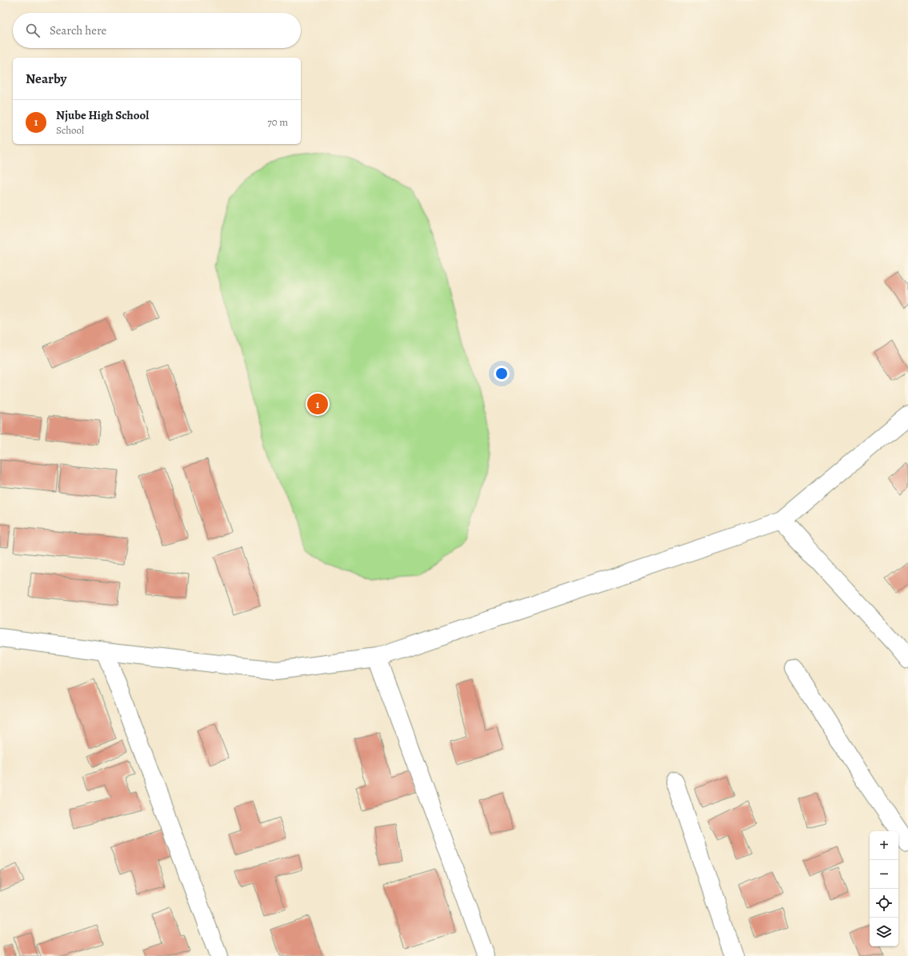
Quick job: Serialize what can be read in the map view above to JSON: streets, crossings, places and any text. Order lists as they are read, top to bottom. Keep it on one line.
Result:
{"page":{"search":"Search here","heading":"Nearby","list":[{"mark":"1","name":"Njube High School","note":"School","value":"70 m"}],"pins":"1","map_buttons":["+","−"]}}
